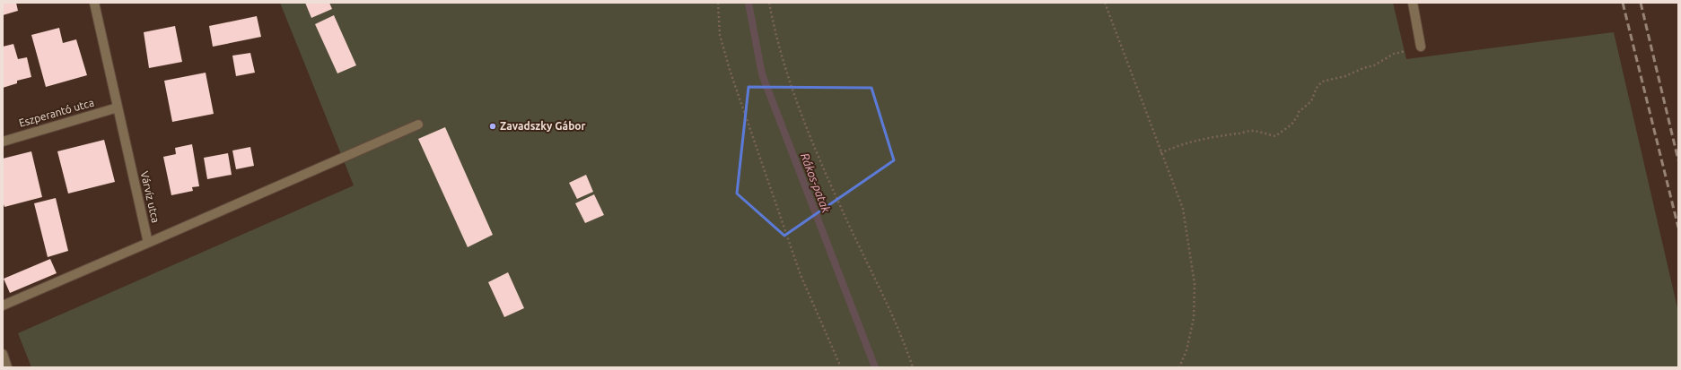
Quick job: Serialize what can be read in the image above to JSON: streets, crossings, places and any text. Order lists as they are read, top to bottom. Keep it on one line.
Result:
{"streets":{"street":["Eszperantó utca","Várvíz utca"]},"crossings":[["Eszperantó utca","Várvíz utca"]],"water":["Rákos-patak"],"places":["Zavadszky Gábor"]}
